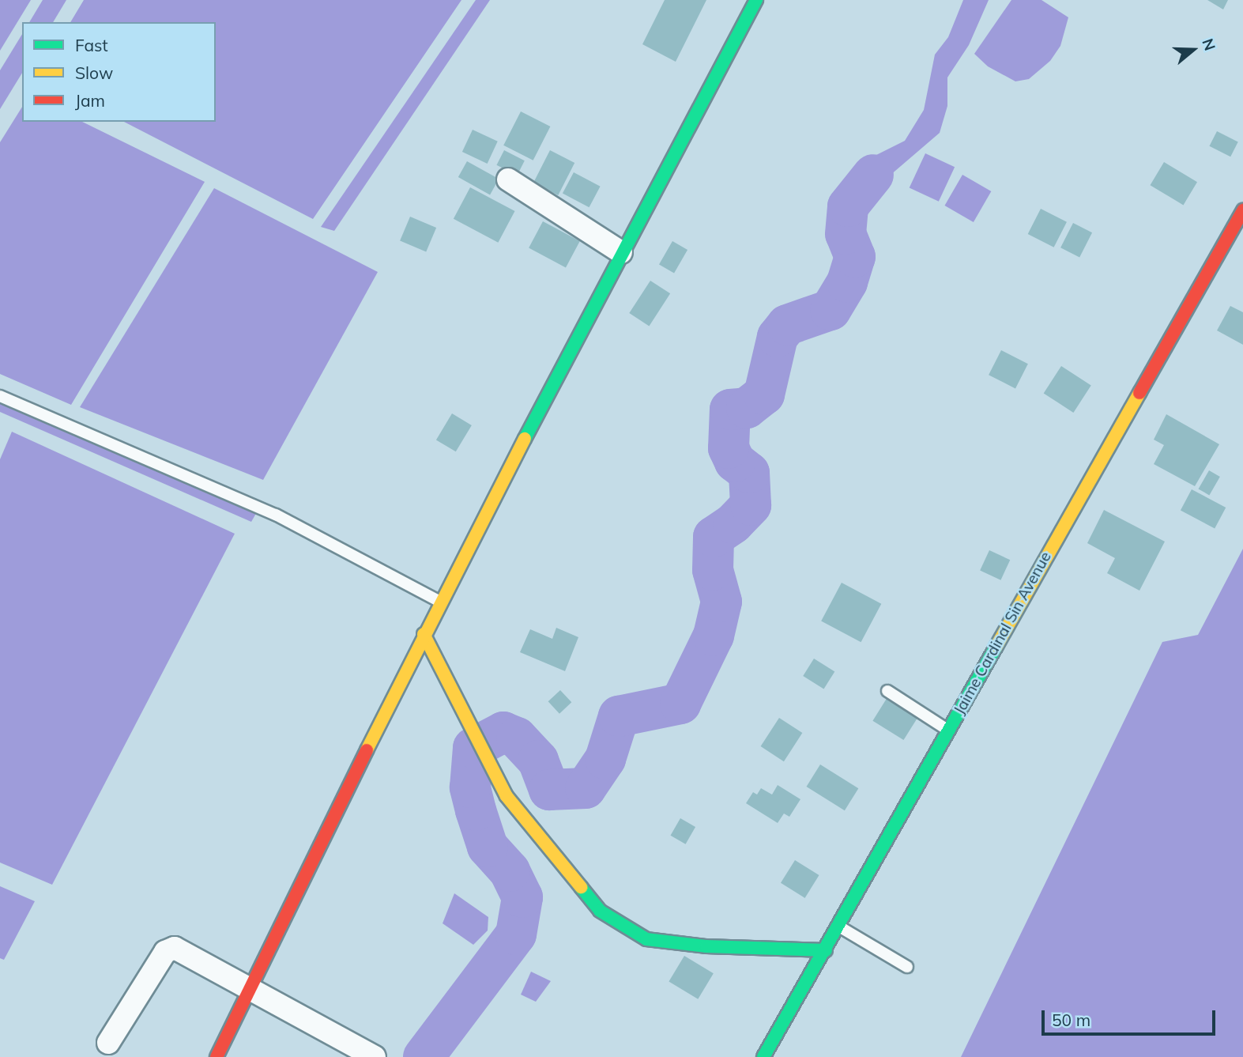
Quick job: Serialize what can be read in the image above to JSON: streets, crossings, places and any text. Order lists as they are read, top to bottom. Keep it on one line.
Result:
{"streets":{"street":["Jaime Cardinal Sin Avenue"]},"legend":["Fast","Slow","Jam"],"scale_bar":"50 m","north":"right"}
